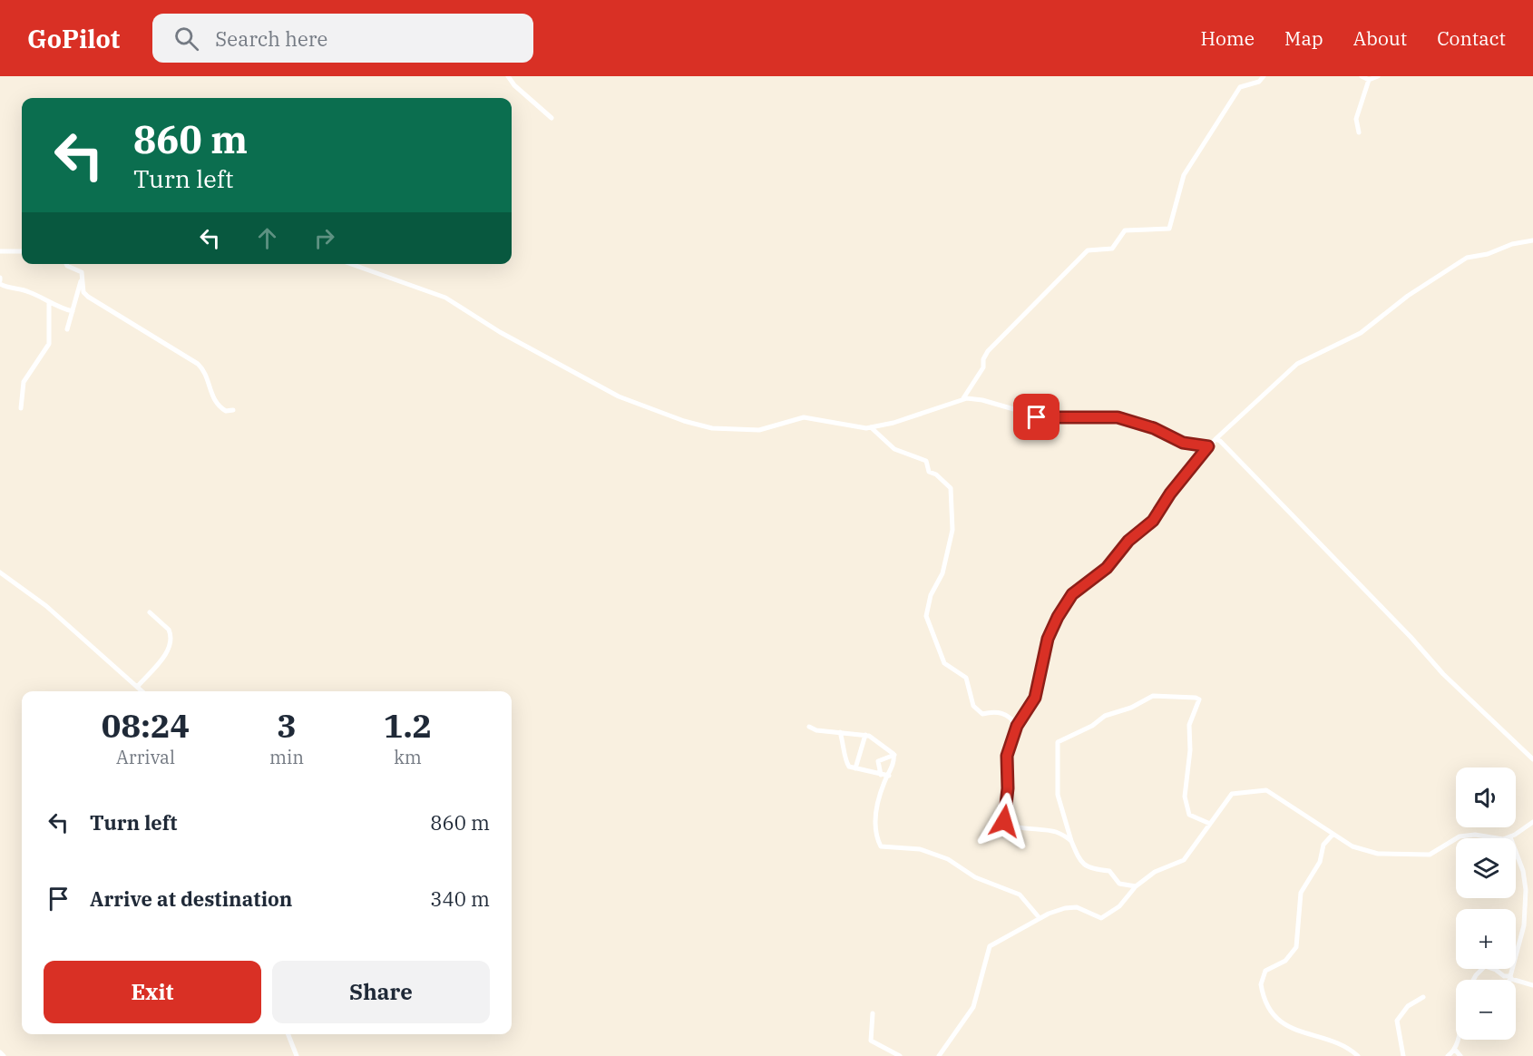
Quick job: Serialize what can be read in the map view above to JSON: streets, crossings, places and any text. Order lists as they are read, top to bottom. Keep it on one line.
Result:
{"page":{"header":"GoPilot","search":"Search here","nav":["Home","Map","About","Contact"],"turn":["860 m","Turn left"],"eta":["08:24","Arrival","3","min","1.2","km"],"map_buttons":["+","−"],"list":[{"name":"Turn left","value":"860 m"},{"name":"Arrive at destination","value":"340 m"}],"buttons":["Exit","Share"]}}
